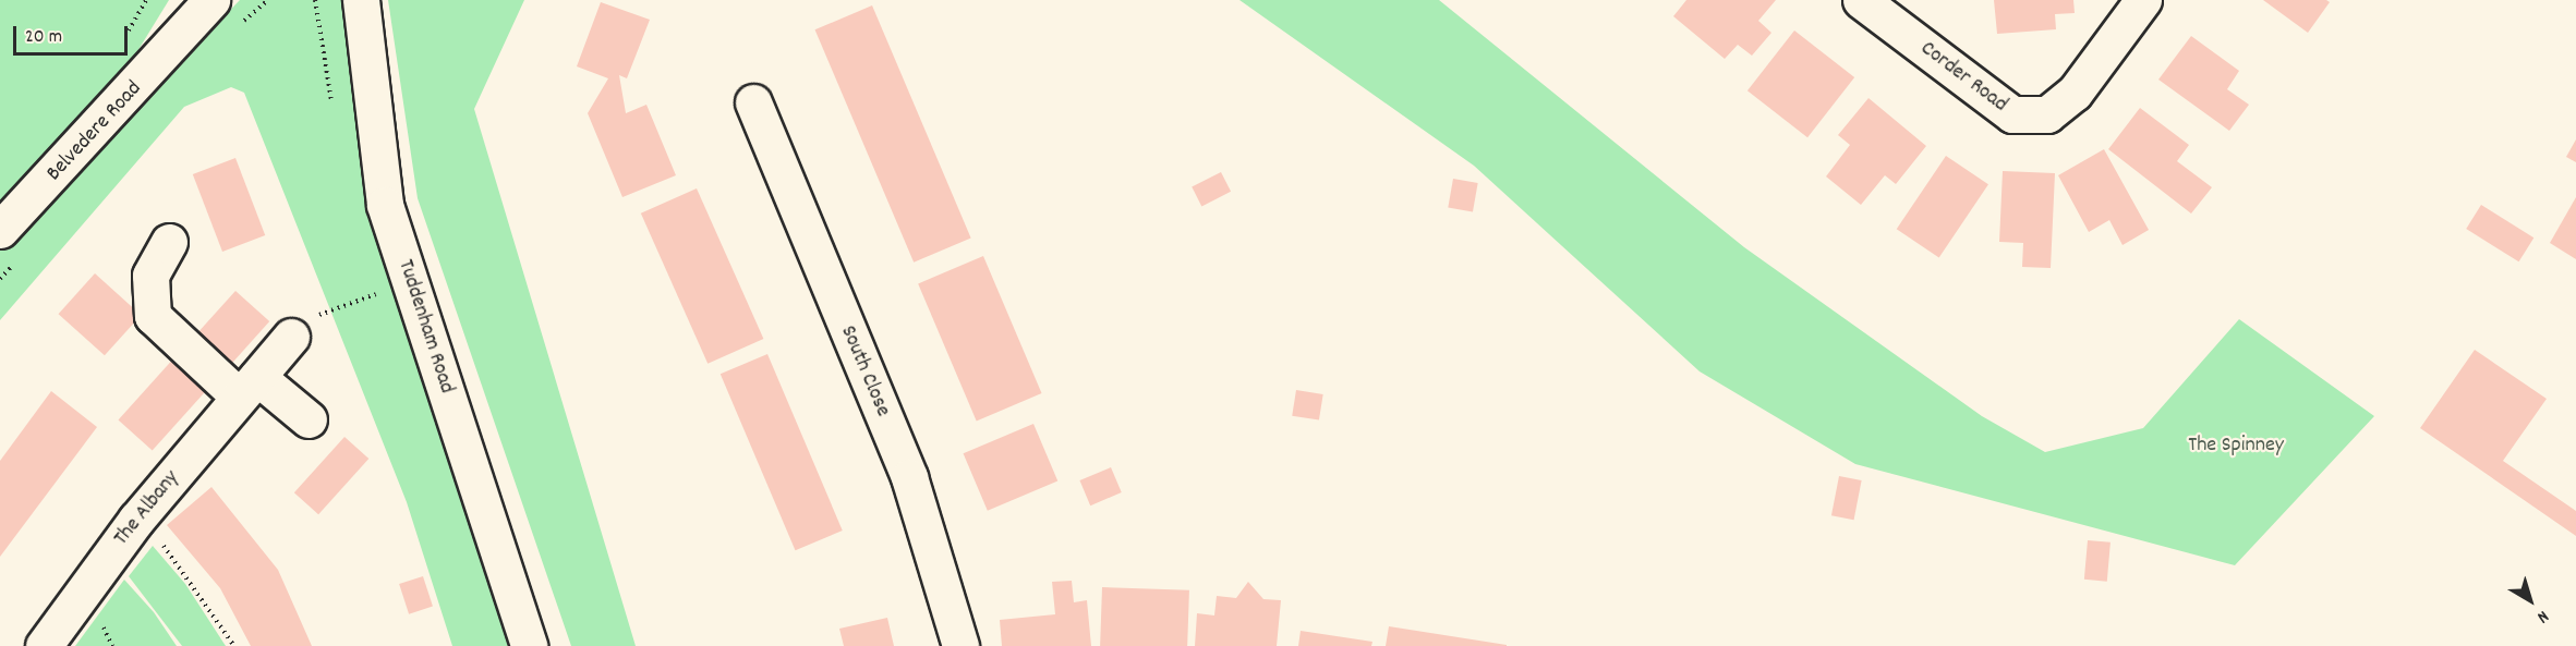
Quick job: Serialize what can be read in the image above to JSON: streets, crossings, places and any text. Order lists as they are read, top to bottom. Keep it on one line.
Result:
{"streets":{"street":["Corder Road","Belvedere Road","Tuddenham Road","South Close","The Albany"]},"parks":["The Spinney"],"scale_bar":"20 m","north":"bottom right"}
